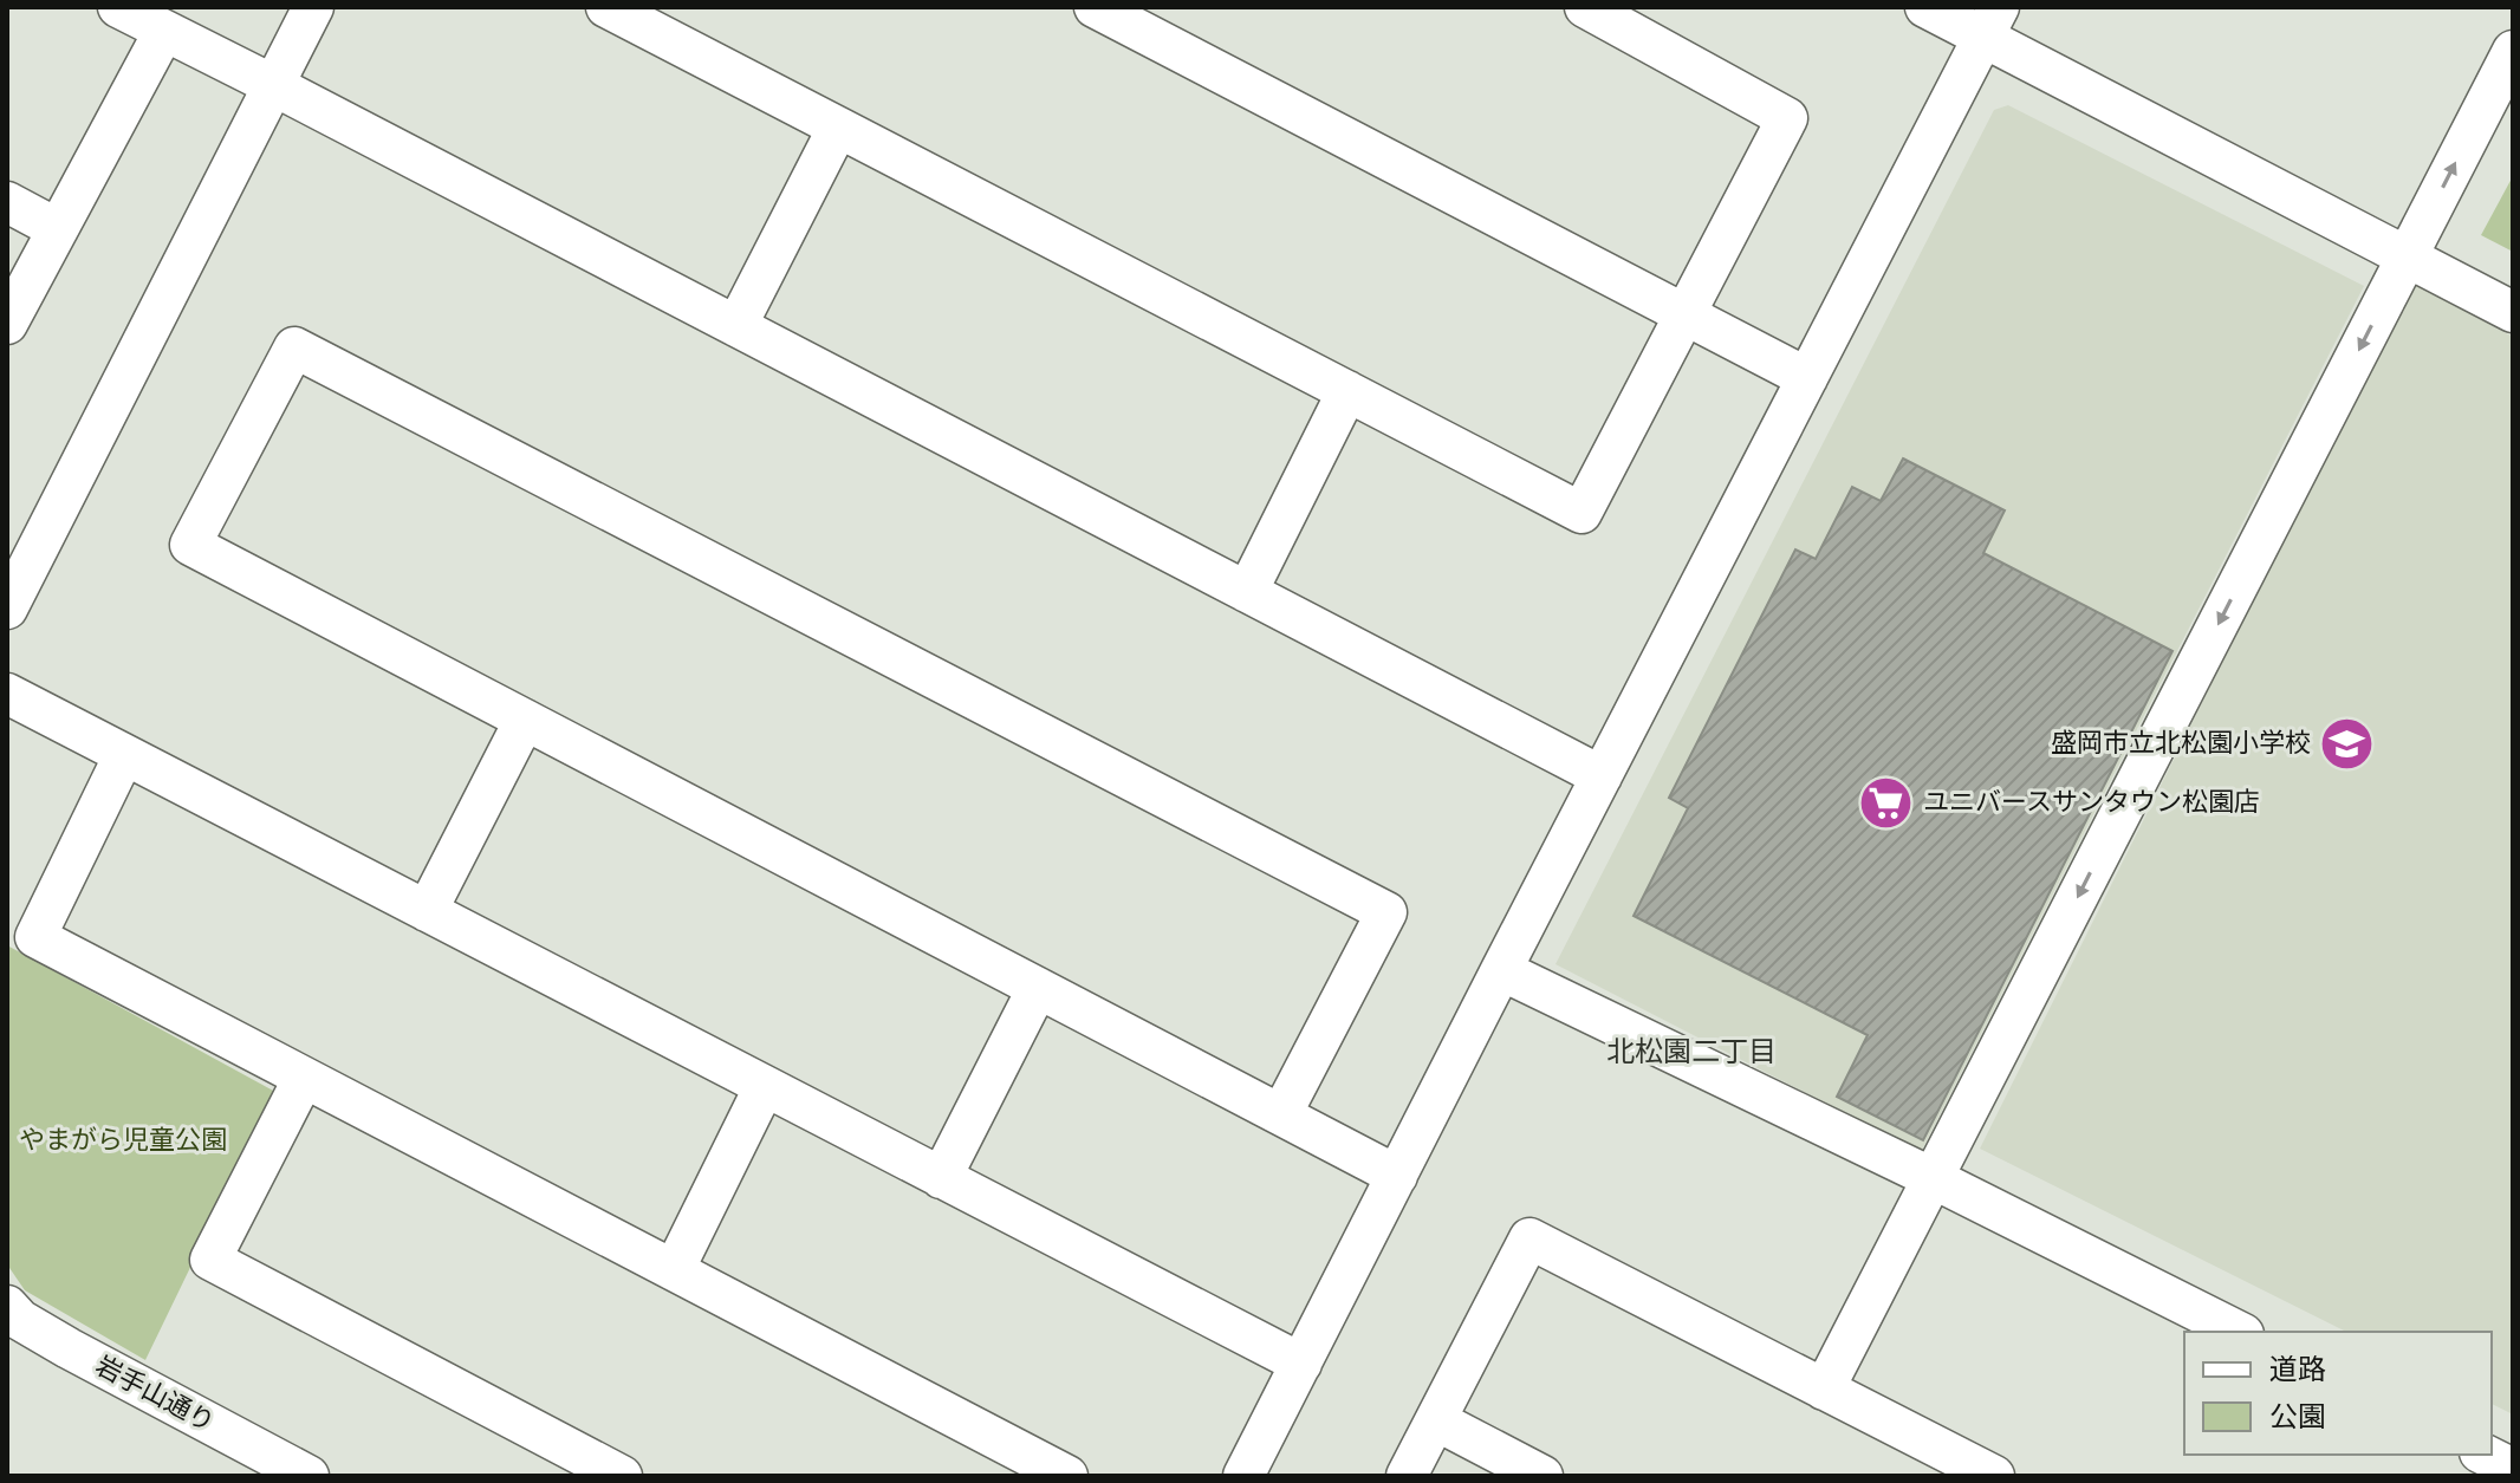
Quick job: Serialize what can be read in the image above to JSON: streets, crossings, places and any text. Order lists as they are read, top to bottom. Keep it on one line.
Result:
{"streets":{"street":["岩手山通り"]},"districts":["北松園二丁目"],"parks":["やまがら児童公園"],"places":{"school or university":["盛岡市立北松園小学校"],"supermarket":["ユニバースサンタウン松園店"]},"legend":["道路","公園"]}
